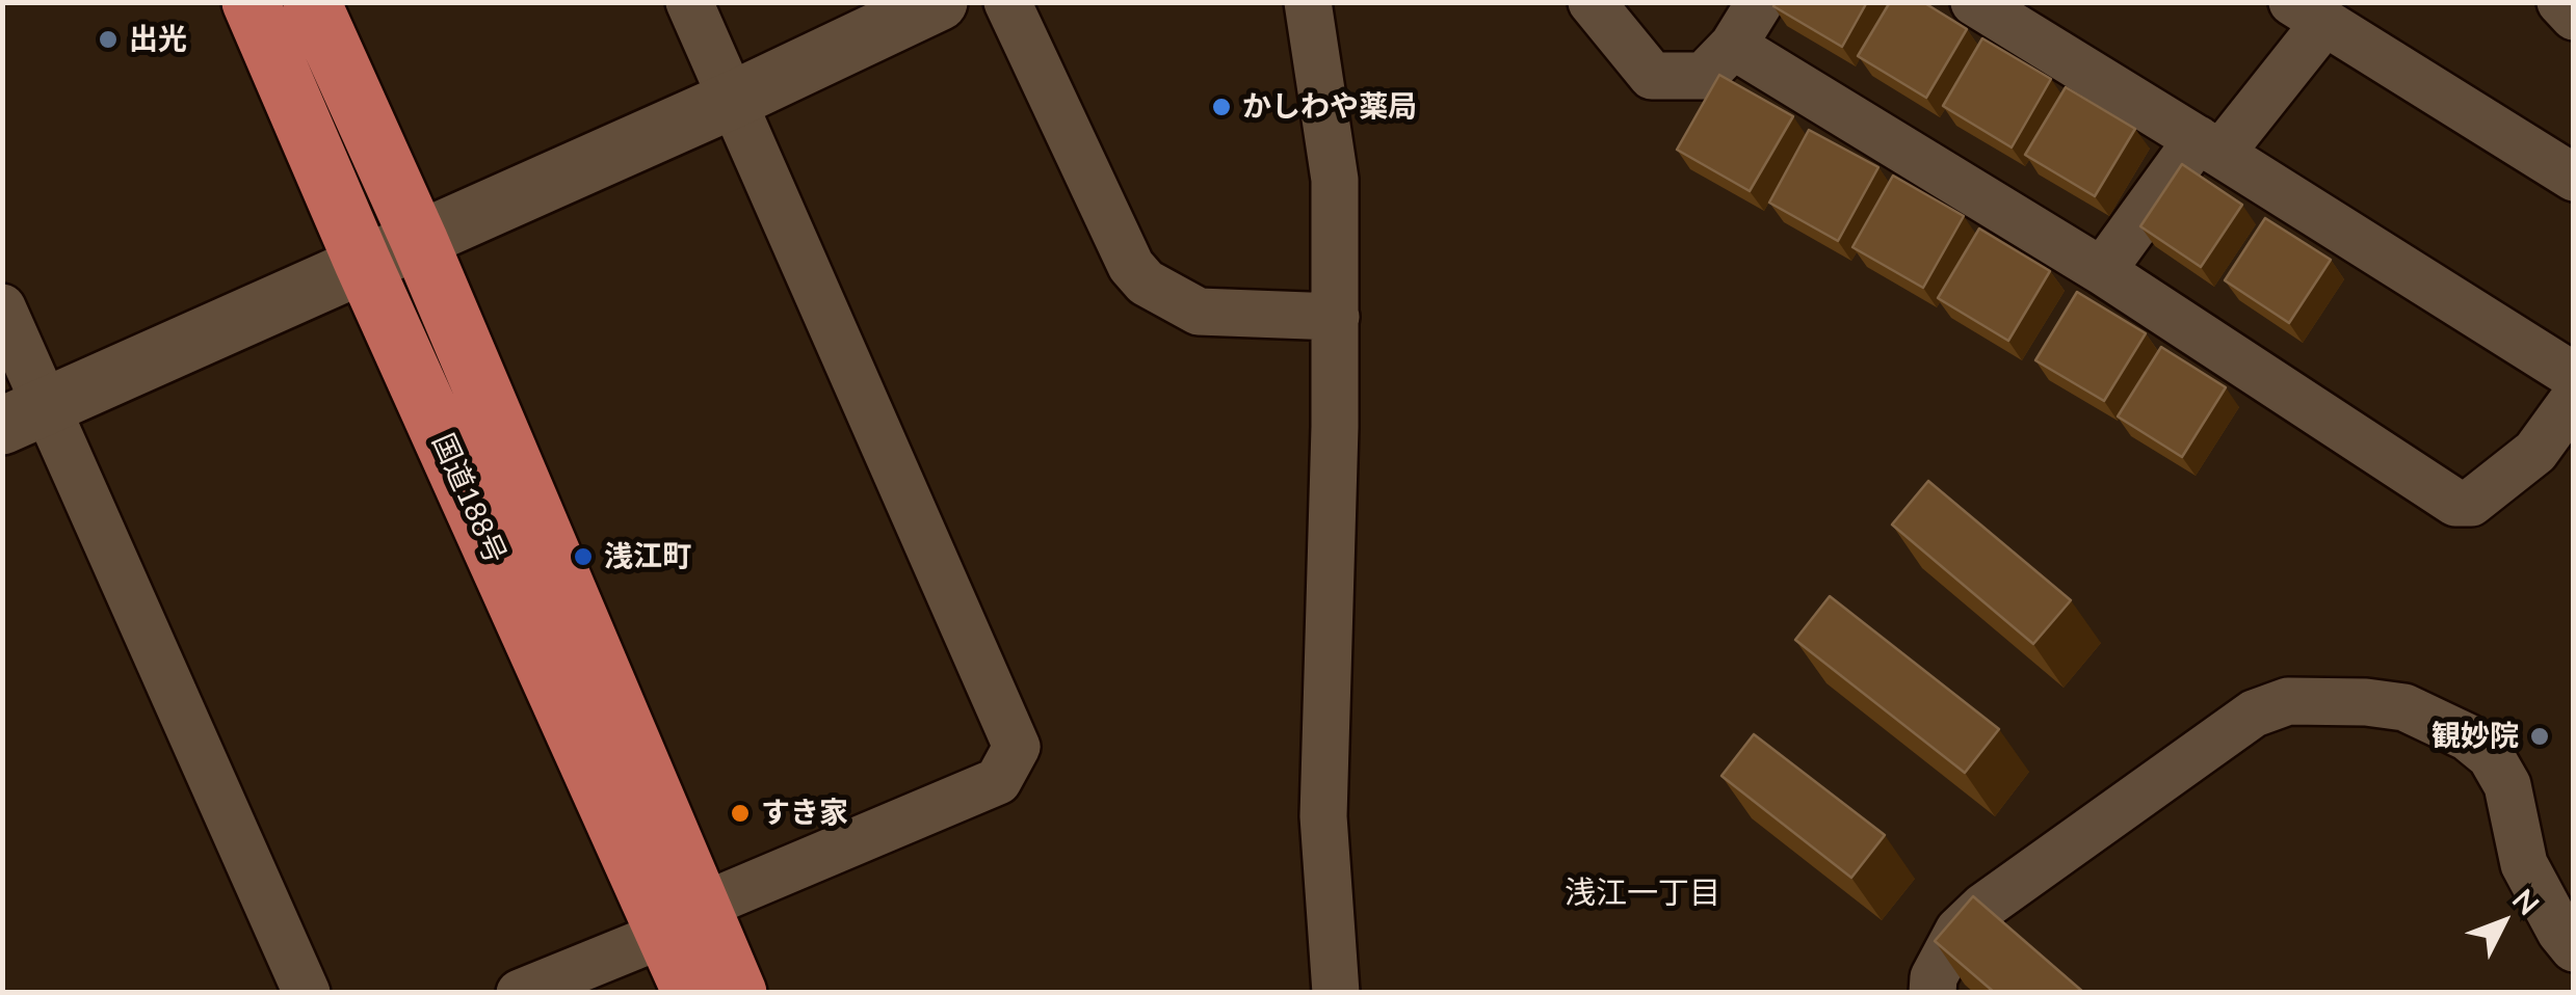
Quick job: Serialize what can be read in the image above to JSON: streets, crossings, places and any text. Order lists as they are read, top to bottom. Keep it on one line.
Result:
{"streets":{"highway":["国道188号"]},"districts":["浅江一丁目"],"places":["出光","かしわや薬局","浅江町","観妙院","すき家"],"north":"top right"}
